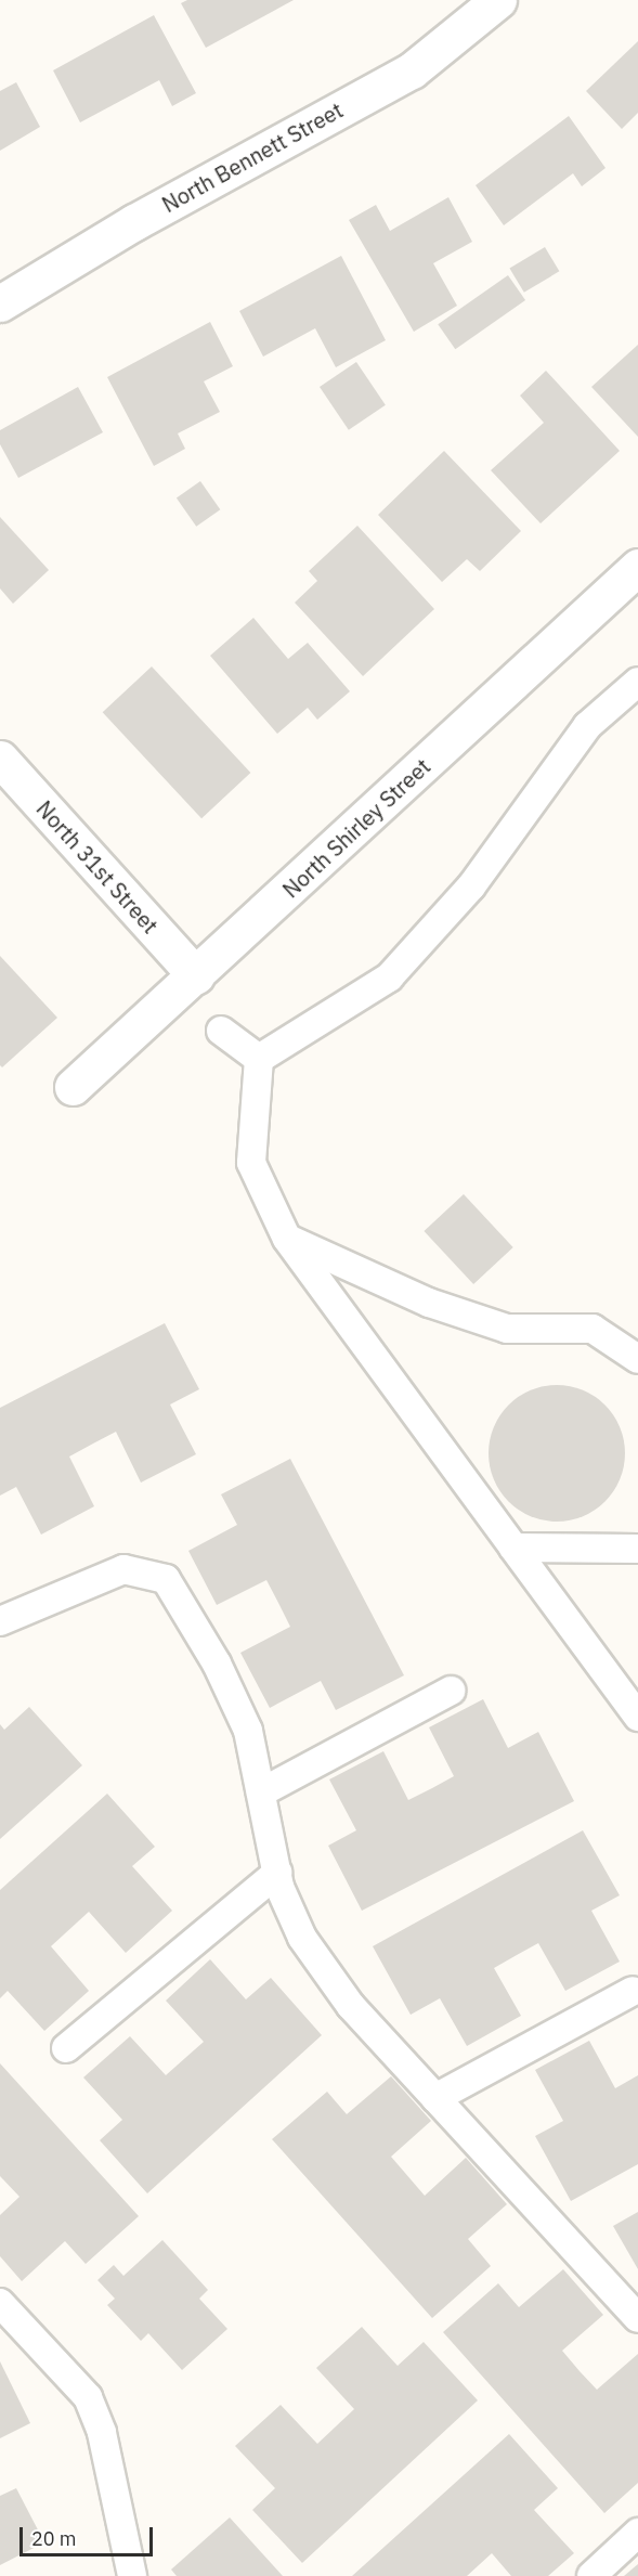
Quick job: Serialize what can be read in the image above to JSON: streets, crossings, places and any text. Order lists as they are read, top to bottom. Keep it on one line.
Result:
{"streets":{"street":["North Bennett Street","North Shirley Street","North 31st Street"]},"crossings":[["North Shirley Street","North 31st Street"]],"scale_bar":"20 m"}
